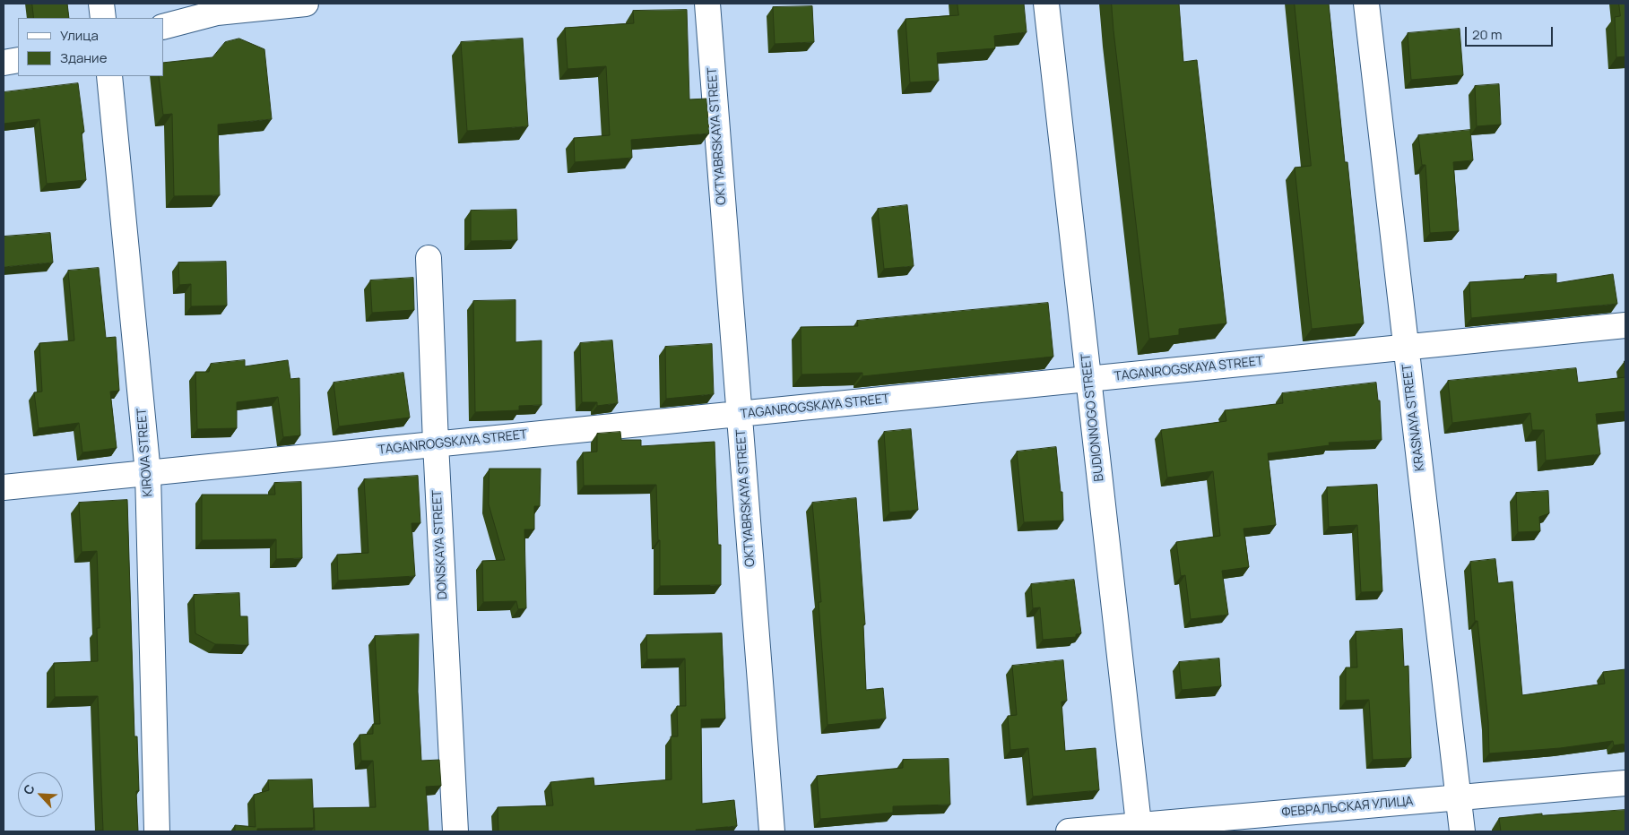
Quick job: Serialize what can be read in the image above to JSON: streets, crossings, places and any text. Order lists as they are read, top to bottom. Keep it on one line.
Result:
{"streets":{"street":["OKTYABRSKAYA STREET","TAGANROGSKAYA STREET","BUDIONNOGO STREET","KRASNAYA STREET","KIROVA STREET","DONSKAYA STREET","ФЕВРАЛЬСКАЯ УЛИЦА"]},"crossings":[["OKTYABRSKAYA STREET","TAGANROGSKAYA STREET"],["TAGANROGSKAYA STREET","BUDIONNOGO STREET"],["TAGANROGSKAYA STREET","KRASNAYA STREET"],["TAGANROGSKAYA STREET","KIROVA STREET"],["TAGANROGSKAYA STREET","DONSKAYA STREET"],["BUDIONNOGO STREET","ФЕВРАЛЬСКАЯ УЛИЦА"],["KRASNAYA STREET","ФЕВРАЛЬСКАЯ УЛИЦА"]],"legend":["Улица","Здание"],"scale_bar":"20 m","north":"top left"}
